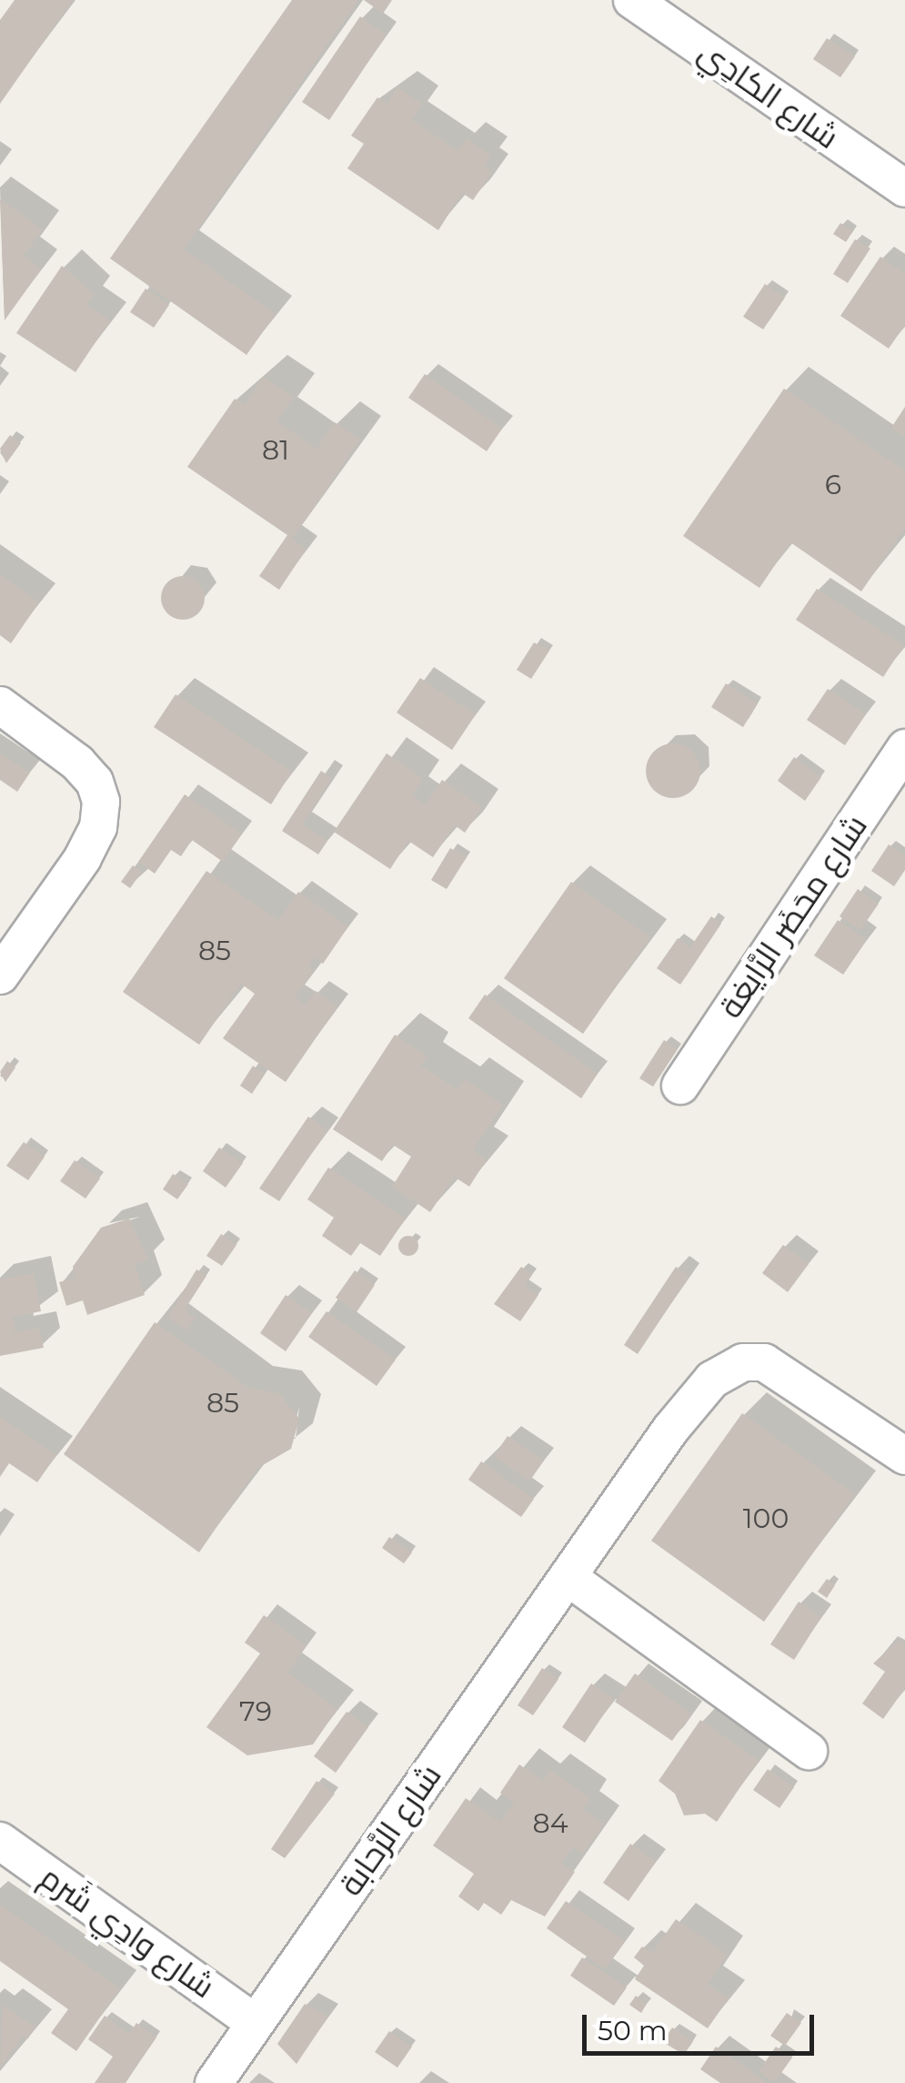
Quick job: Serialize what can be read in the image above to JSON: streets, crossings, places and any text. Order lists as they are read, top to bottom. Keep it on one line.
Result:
{"streets":{"street":["شارع الكادِي","شارع محَضَر الرَّايغة","شارع الرَّحابة","شارع وادِي شَرم"]},"crossings":[["شارع الرَّحابة","شارع وادِي شَرم"]],"house_numbers":["81","6","85","85","100","79","84"],"scale_bar":"50 m"}
